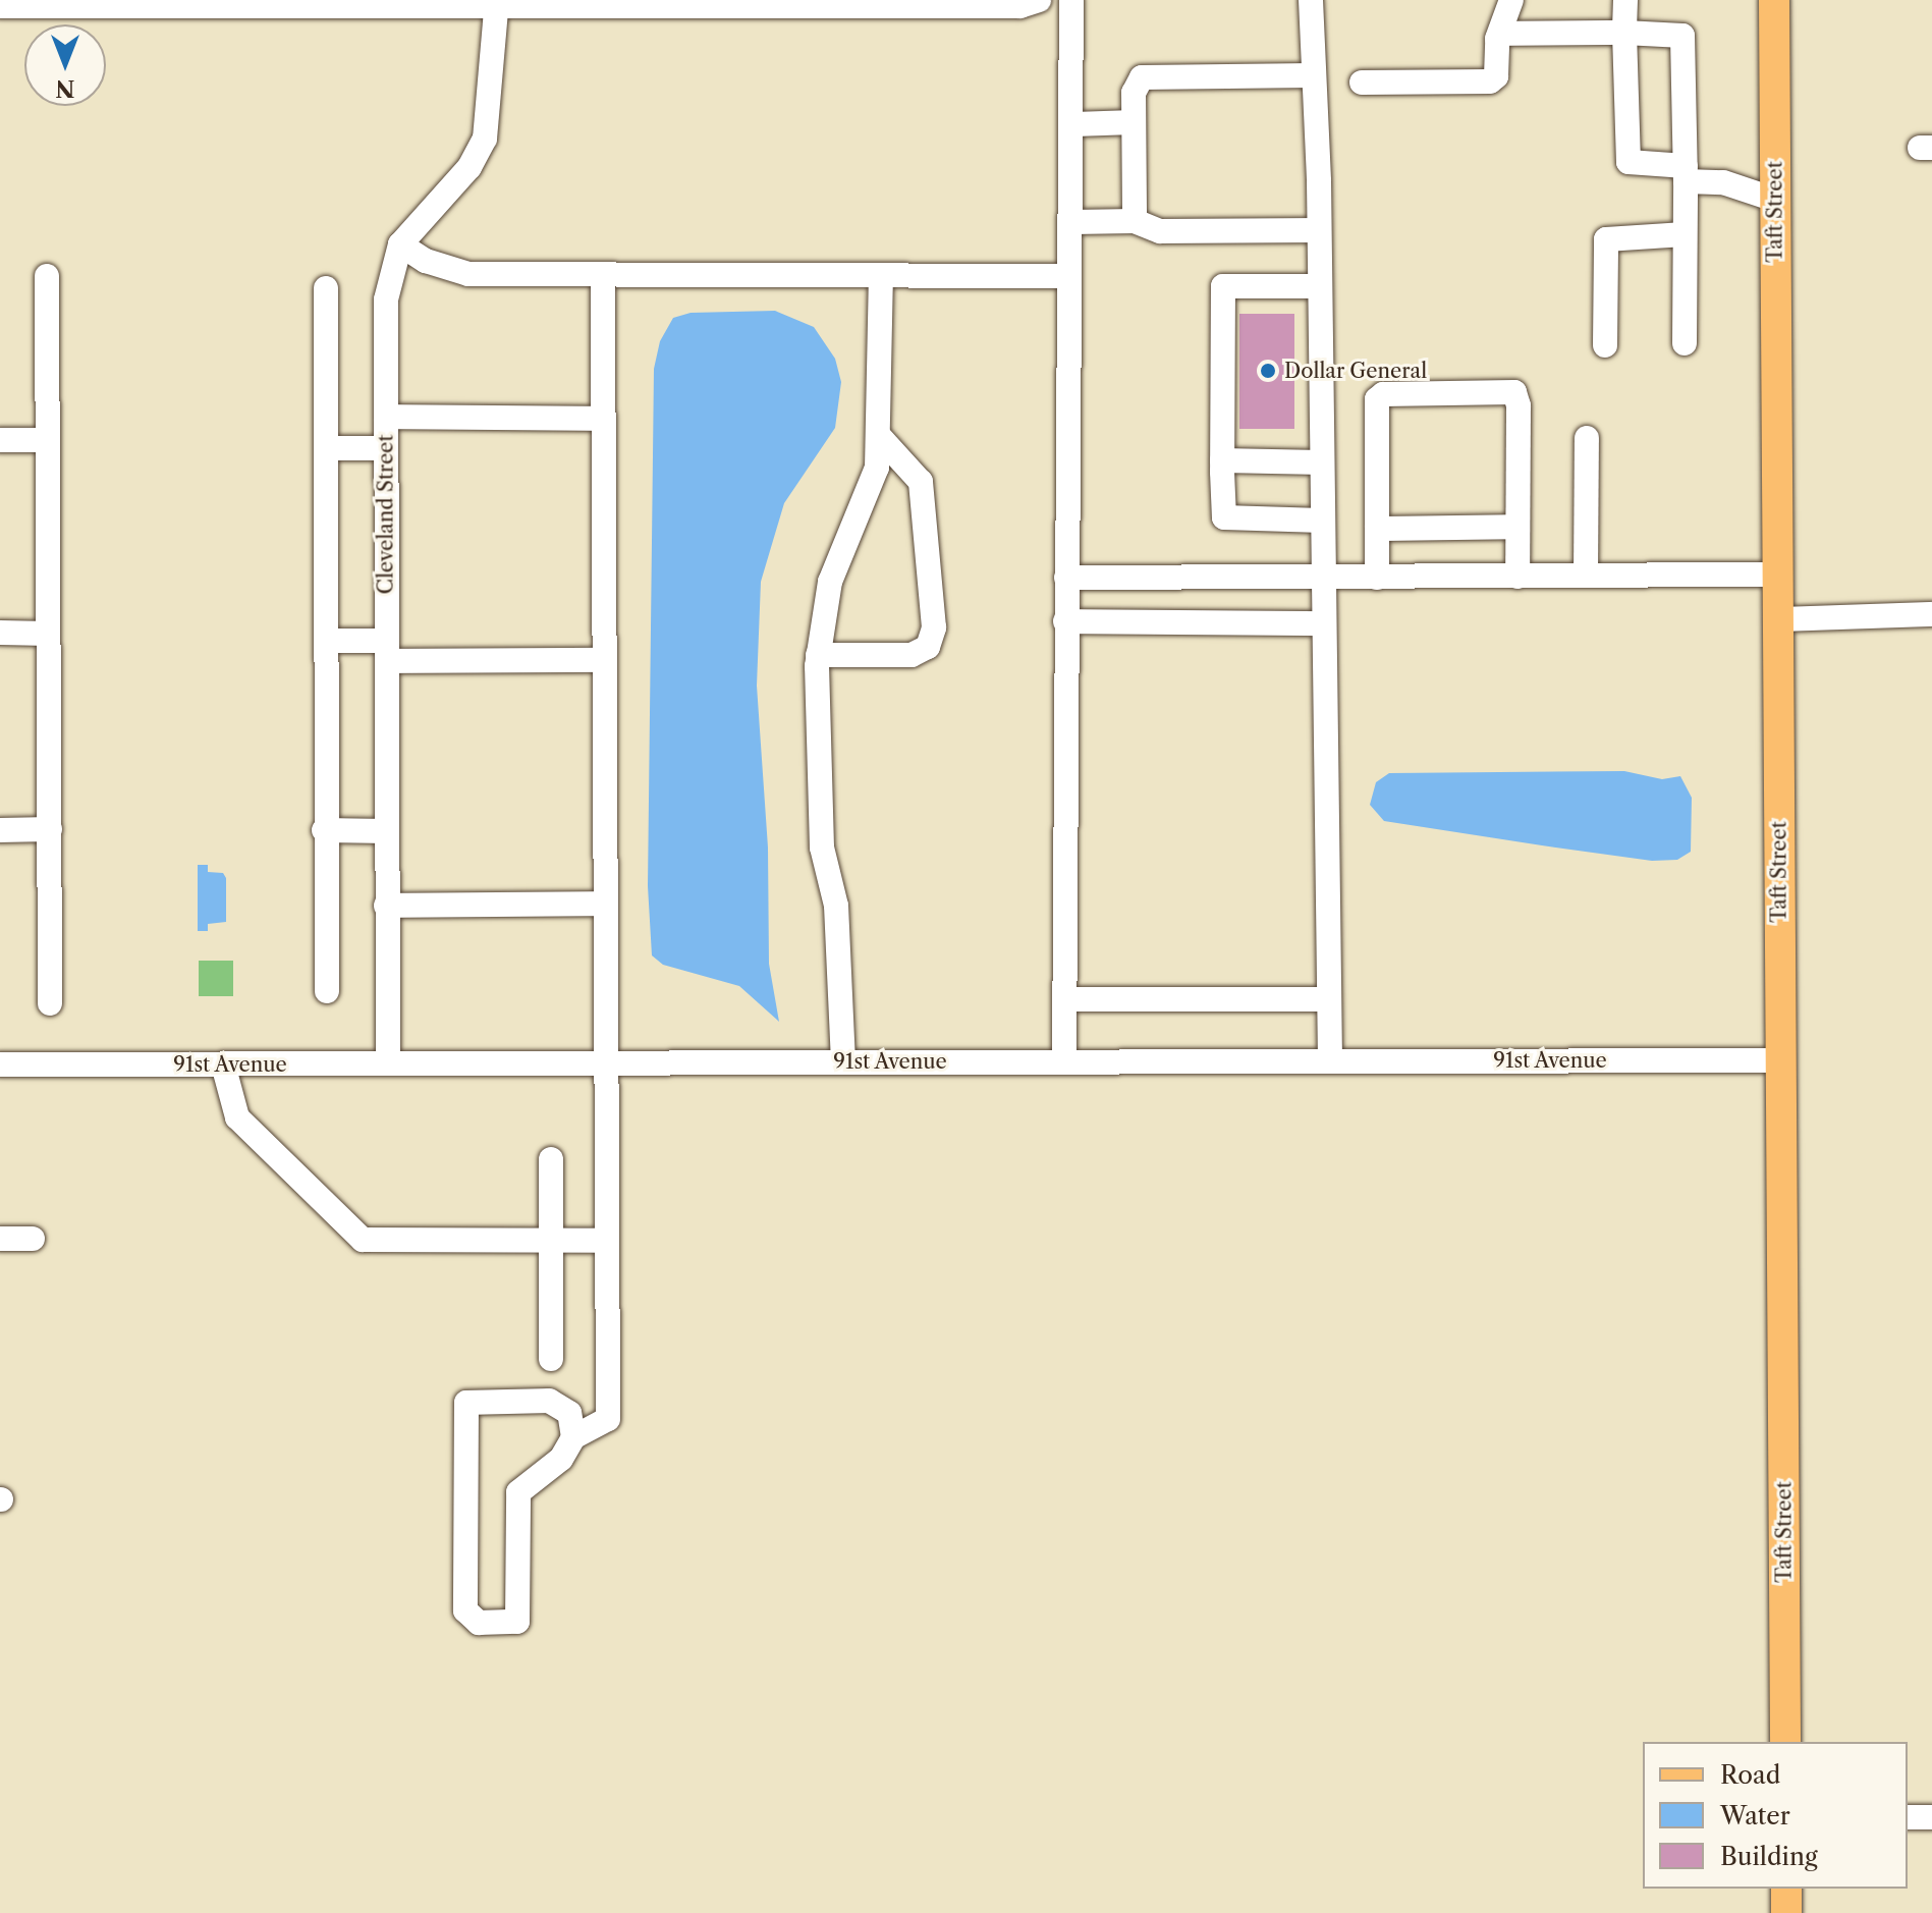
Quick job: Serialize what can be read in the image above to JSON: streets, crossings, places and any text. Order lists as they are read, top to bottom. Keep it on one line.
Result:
{"streets":{"main road":["Taft Street"],"street":["Cleveland Street","91st Avenue"]},"crossings":[["Taft Street","91st Avenue"],["Cleveland Street","91st Avenue"]],"places":["Dollar General"],"legend":["Road","Water","Building"],"north":"bottom"}
